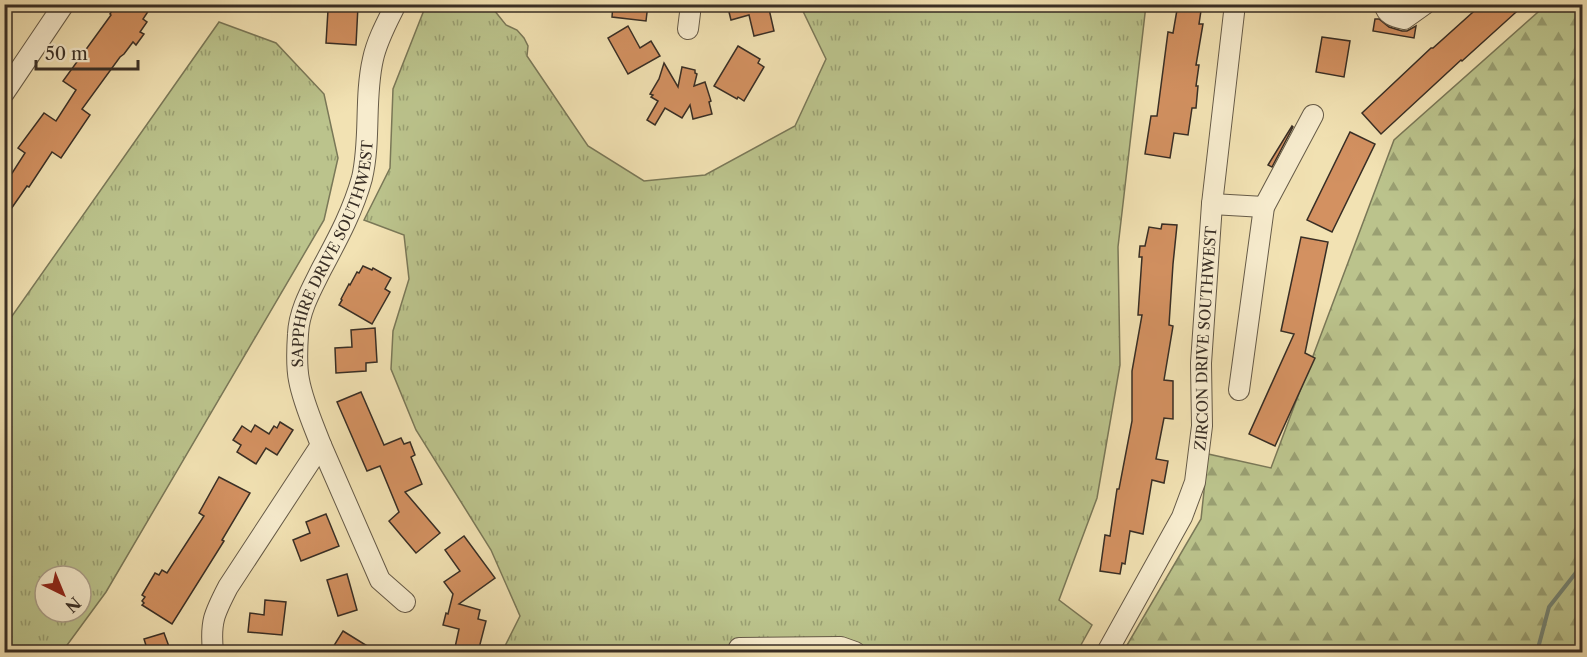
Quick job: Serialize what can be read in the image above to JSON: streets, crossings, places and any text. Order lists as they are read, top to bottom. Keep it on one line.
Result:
{"streets":{"street":["SAPPHIRE DRIVE SOUTHWEST","ZIRCON DRIVE SOUTHWEST"]},"scale_bar":"50 m","north":"bottom right"}
